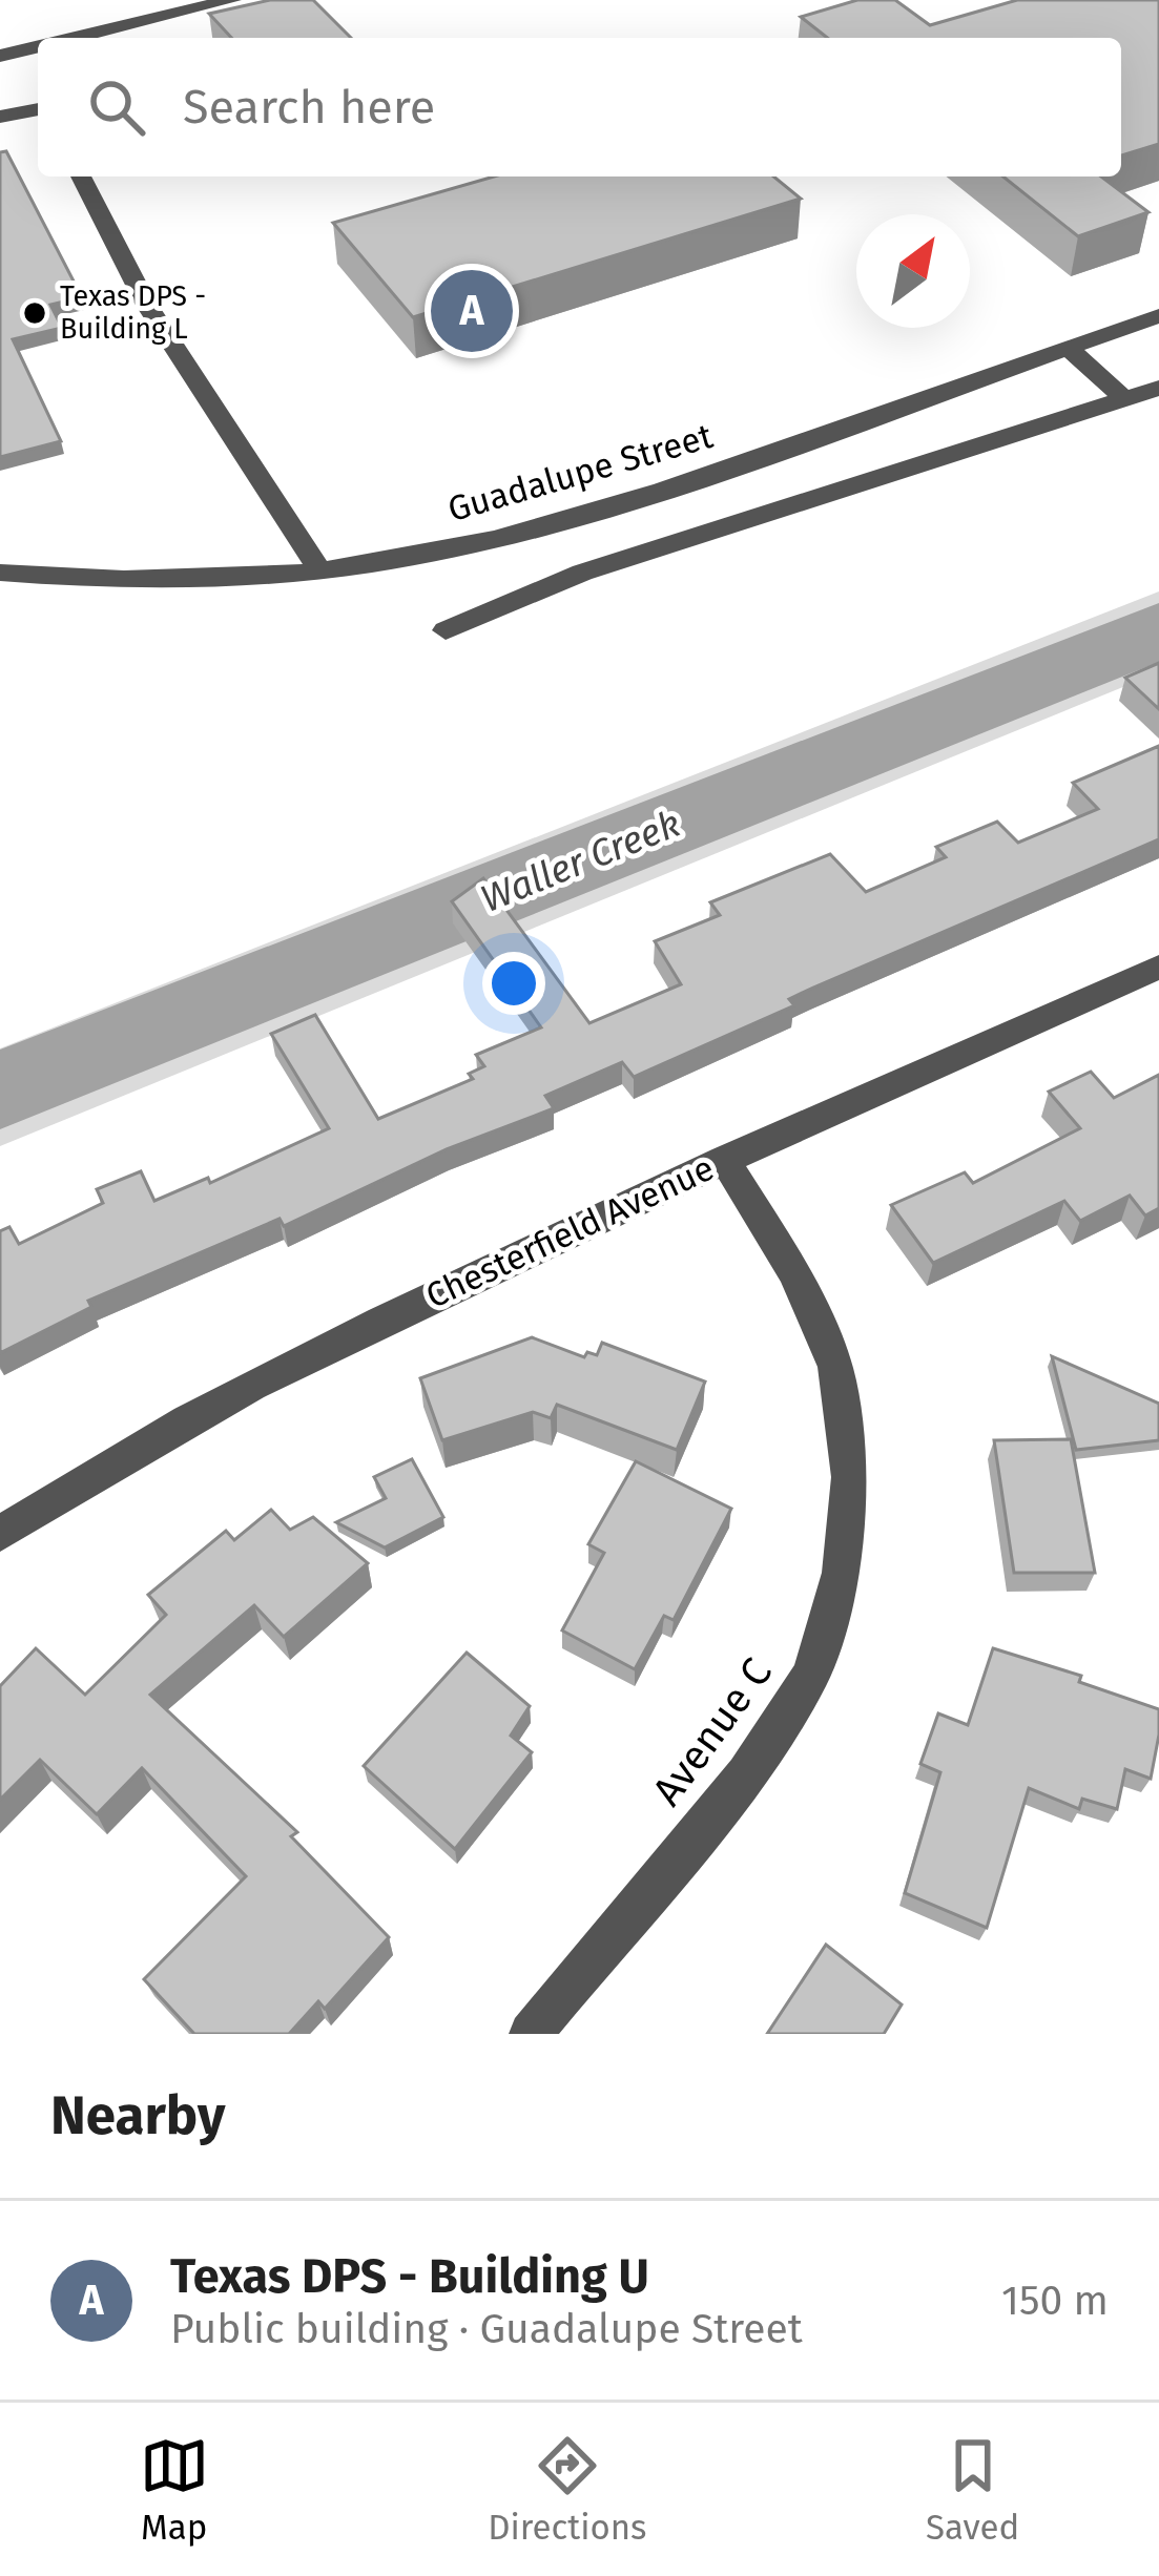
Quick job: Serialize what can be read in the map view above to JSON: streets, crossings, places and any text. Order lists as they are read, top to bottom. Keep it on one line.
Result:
{"streets":{"street":["Guadalupe Street","Chesterfield Avenue","Avenue C"]},"crossings":[["Chesterfield Avenue","Avenue C"]],"water":["Waller Creek"],"places":["Texas DPS - Building L"],"north":"top right","page":{"search":"Search here","pins":"A","heading":"Nearby","list":[{"mark":"A","name":"Texas DPS - Building U","note":"Public building · Guadalupe Street","value":"150 m"}],"nav":["Map","Directions","Saved"]}}
